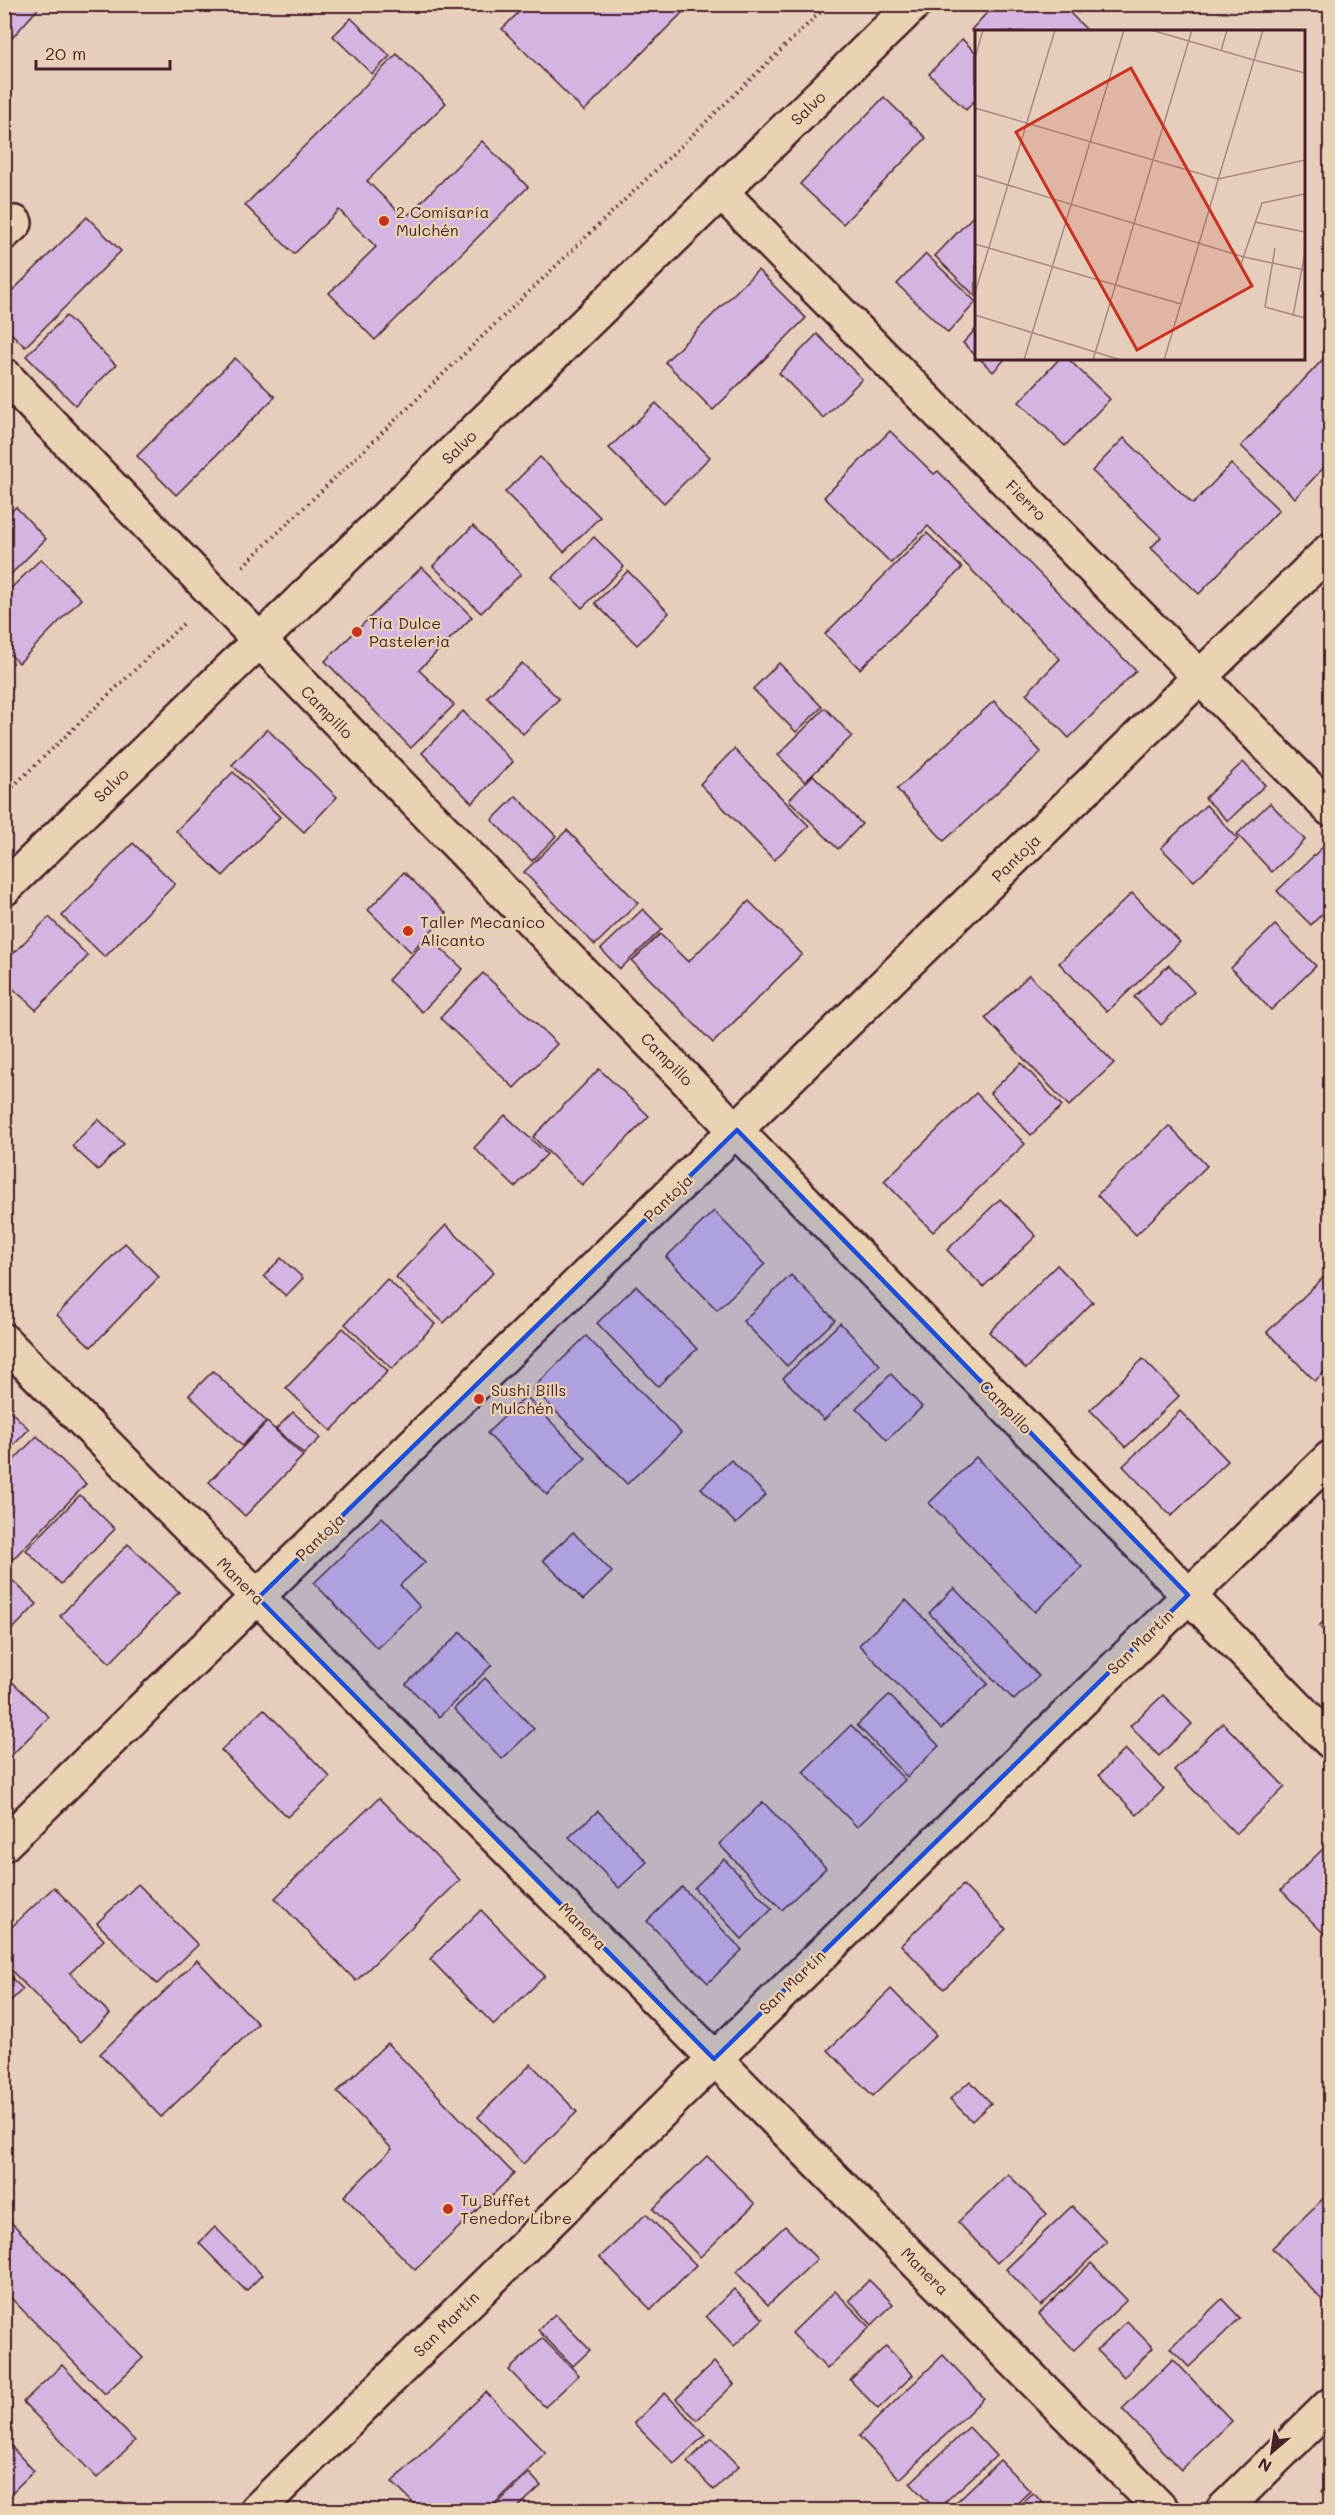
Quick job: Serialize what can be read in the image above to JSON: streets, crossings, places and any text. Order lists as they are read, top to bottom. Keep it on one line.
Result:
{"streets":{"street":["Salvo","Fierro","Campillo","Pantoja","Manera","San Martín"]},"crossings":[["Salvo","Fierro"],["Salvo","Campillo"],["Fierro","Pantoja"],["Campillo","Pantoja"],["Campillo","San Martín"],["Pantoja","Manera"],["Manera","San Martín"]],"places":["2 Comisaría Mulchén","Tía Dulce Pasteleria","Taller Mecanico Alicanto","Sushi Bills Mulchén","Tu Buffet Tenedor Libre"],"scale_bar":"20 m","north":"bottom left"}
